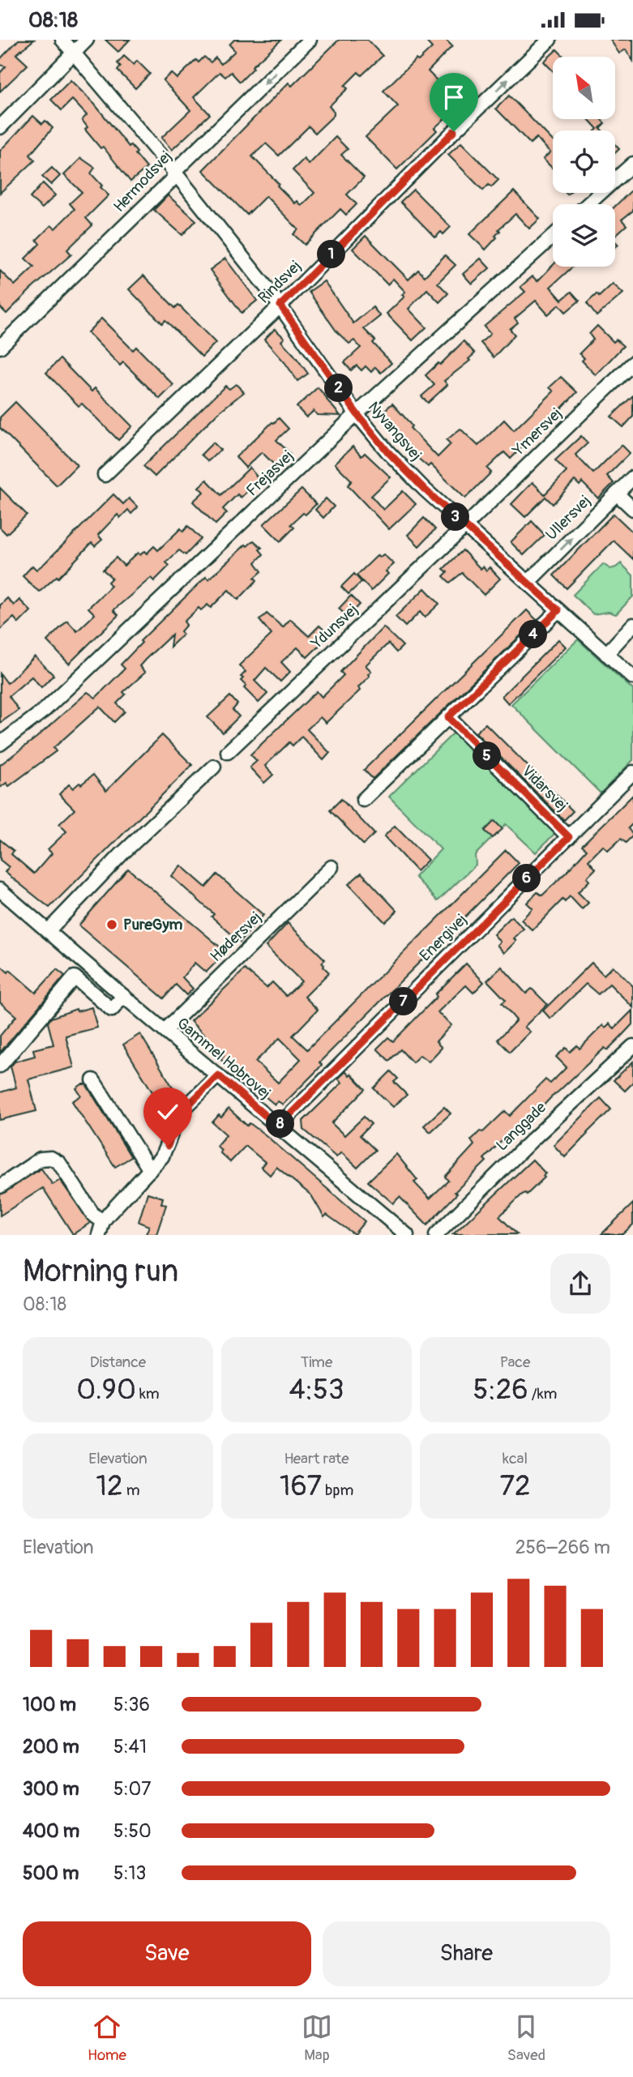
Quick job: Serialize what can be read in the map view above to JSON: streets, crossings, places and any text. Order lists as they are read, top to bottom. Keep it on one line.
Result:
{"streets":{"street":["Hermodsvej","Rindsvej","Nyvangsvej","Ymersvej","Frejasvej","Ullersvej","Ydunsvej","Vidarsvej","Hødersvej","Energivej","Gammel Hobrovej","Langgade"]},"crossings":[["Hermodsvej","Nyvangsvej"],["Rindsvej","Nyvangsvej"],["Nyvangsvej","Ymersvej"],["Nyvangsvej","Frejasvej"],["Nyvangsvej","Ullersvej"],["Nyvangsvej","Ydunsvej"],["Ymersvej","Ydunsvej"],["Vidarsvej","Energivej"],["Hødersvej","Gammel Hobrovej"],["Energivej","Gammel Hobrovej"]],"one_way":["Hermodsvej","Rindsvej"],"places":["PureGym"],"north":"top left","page":{"status":"08:18","pins":["1","2","3","4","5","6","7","8"],"heading":["Morning run","08:18"],"stats":[["Distance","0.90 km"],["Time","4:53"],["Pace","5:26 /km"],["Elevation","12 m"],["Heart rate","167 bpm"],["kcal","72"]],"chart":["Elevation","256–266 m"],"list":[{"name":"100 m","note":"5:36"},{"name":"200 m","note":"5:41"},{"name":"300 m","note":"5:07"},{"name":"400 m","note":"5:50"},{"name":"500 m","note":"5:13"}],"buttons":["Save","Share"],"tabs":["Home","Map","Saved"]}}
